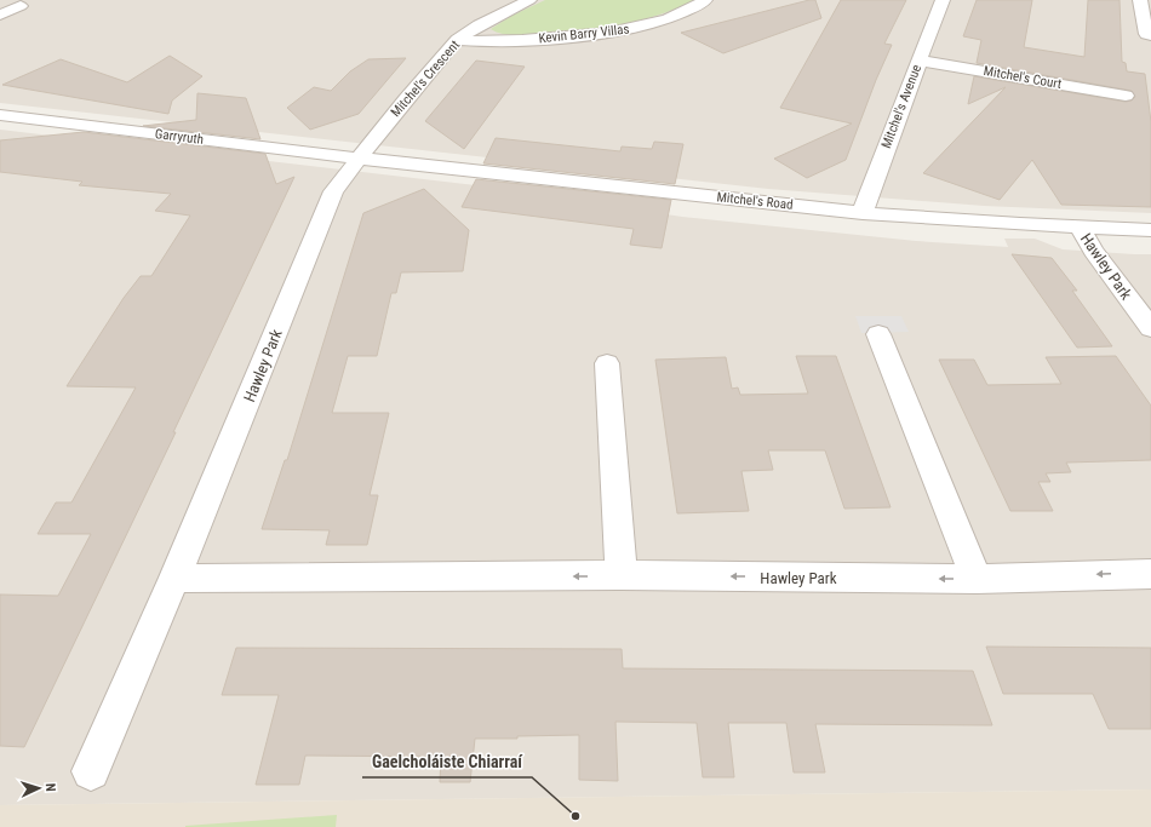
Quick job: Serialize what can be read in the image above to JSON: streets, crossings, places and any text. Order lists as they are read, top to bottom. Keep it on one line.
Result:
{"streets":{"street":["Kevin Barry Villas","Mitchel's Court","Mitchel's Crescent","Mitchel's Avenue","Garryruth","Mitchel's Road","Hawley Park"]},"crossings":[["Kevin Barry Villas","Mitchel's Crescent"],["Mitchel's Court","Mitchel's Avenue"],["Mitchel's Crescent","Garryruth"],["Mitchel's Crescent","Mitchel's Road"],["Mitchel's Crescent","Hawley Park"],["Mitchel's Avenue","Mitchel's Road"],["Garryruth","Mitchel's Road"],["Garryruth","Hawley Park"],["Mitchel's Road","Hawley Park"]],"one_way":["Hawley Park"],"places":["Gaelcholáiste Chiarraí"],"north":"right"}
